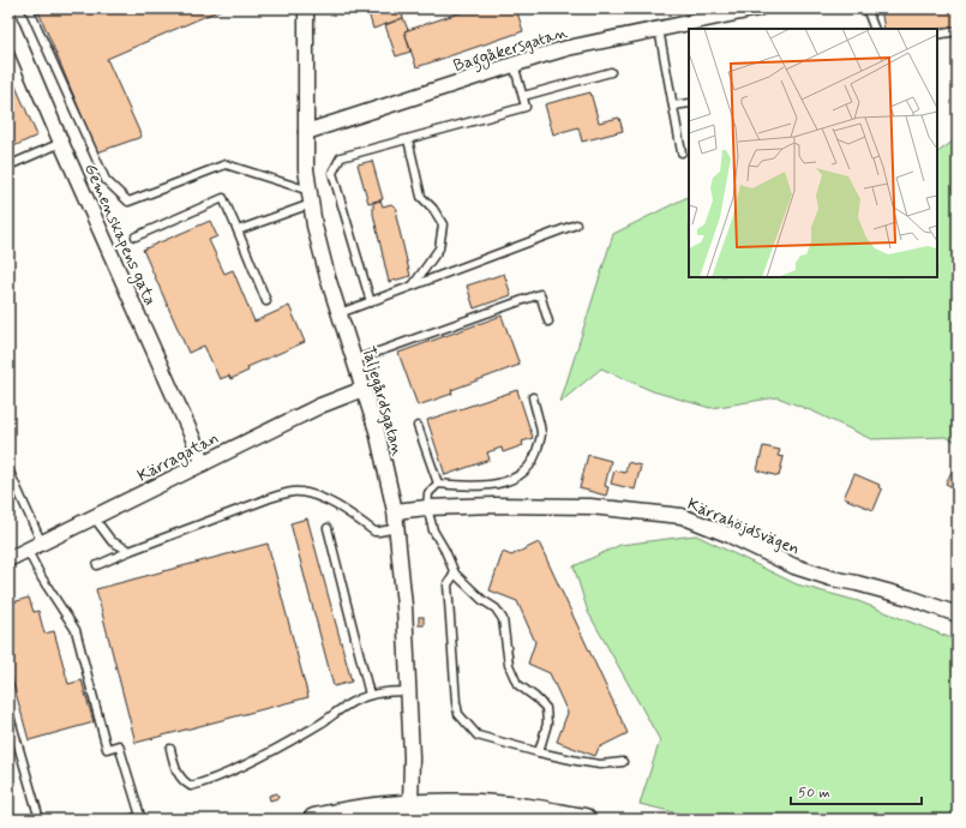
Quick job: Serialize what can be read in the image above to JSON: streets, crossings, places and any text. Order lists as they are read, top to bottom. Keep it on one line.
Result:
{"streets":{"street":["Baggåkersgatan","Gemenskapens gata","Taljegårdsgatan","Kärragatan","Kärrahöjdsvägen"]},"crossings":[["Baggåkersgatan","Taljegårdsgatan"],["Gemenskapens gata","Kärragatan"],["Taljegårdsgatan","Kärragatan"],["Taljegårdsgatan","Kärrahöjdsvägen"]],"scale_bar":"50 m"}
